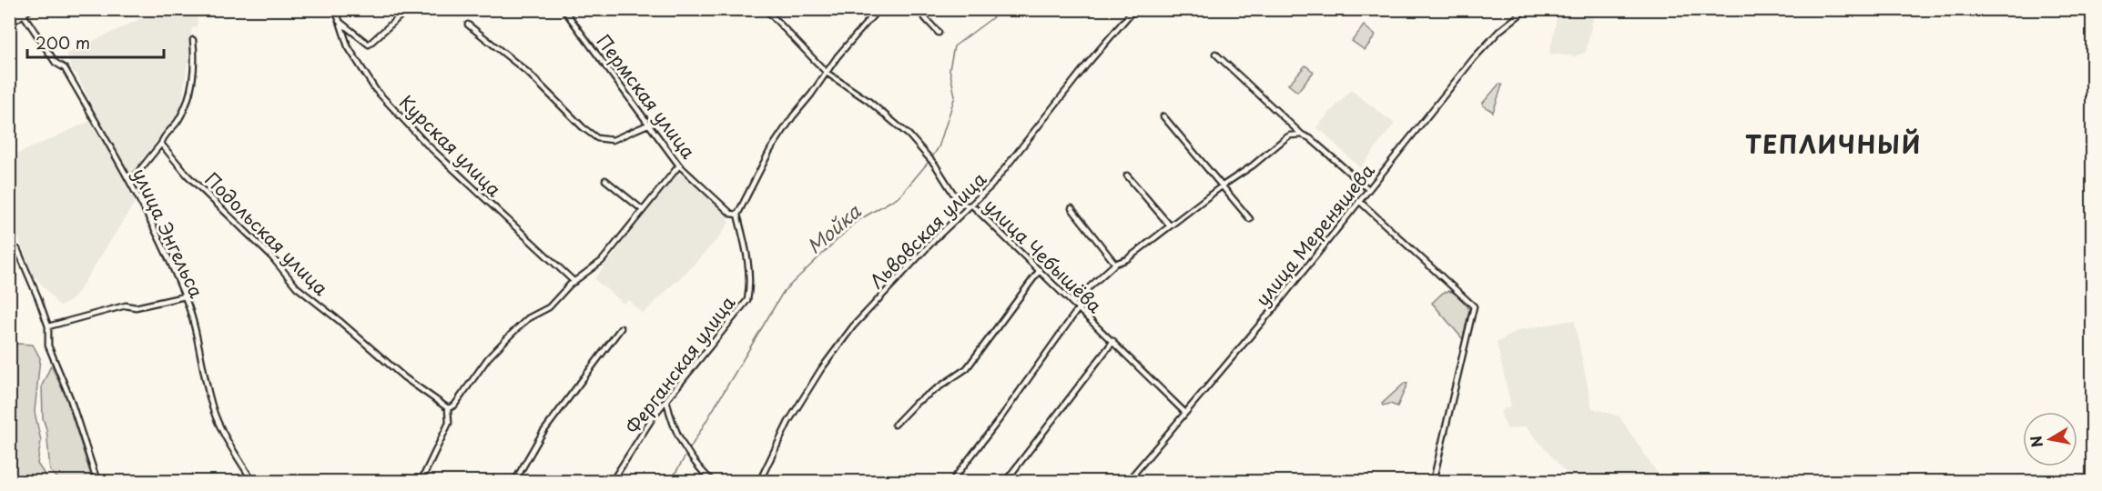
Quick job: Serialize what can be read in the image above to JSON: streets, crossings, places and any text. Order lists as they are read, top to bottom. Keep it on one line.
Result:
{"streets":{"street":["Пермская улица","Курская улица","Львовская улица","улица Энгельса","Подольская улица","улица Мереняшева","улица Чебышёва","Ферганская улица"]},"crossings":[["Пермская улица","Ферганская улица"],["Львовская улица","улица Чебышёва"],["улица Мереняшева","улица Чебышёва"]],"districts":["ТЕПЛИЧНЫЙ"],"water":["Мойка"],"scale_bar":"200 m","north":"left"}
